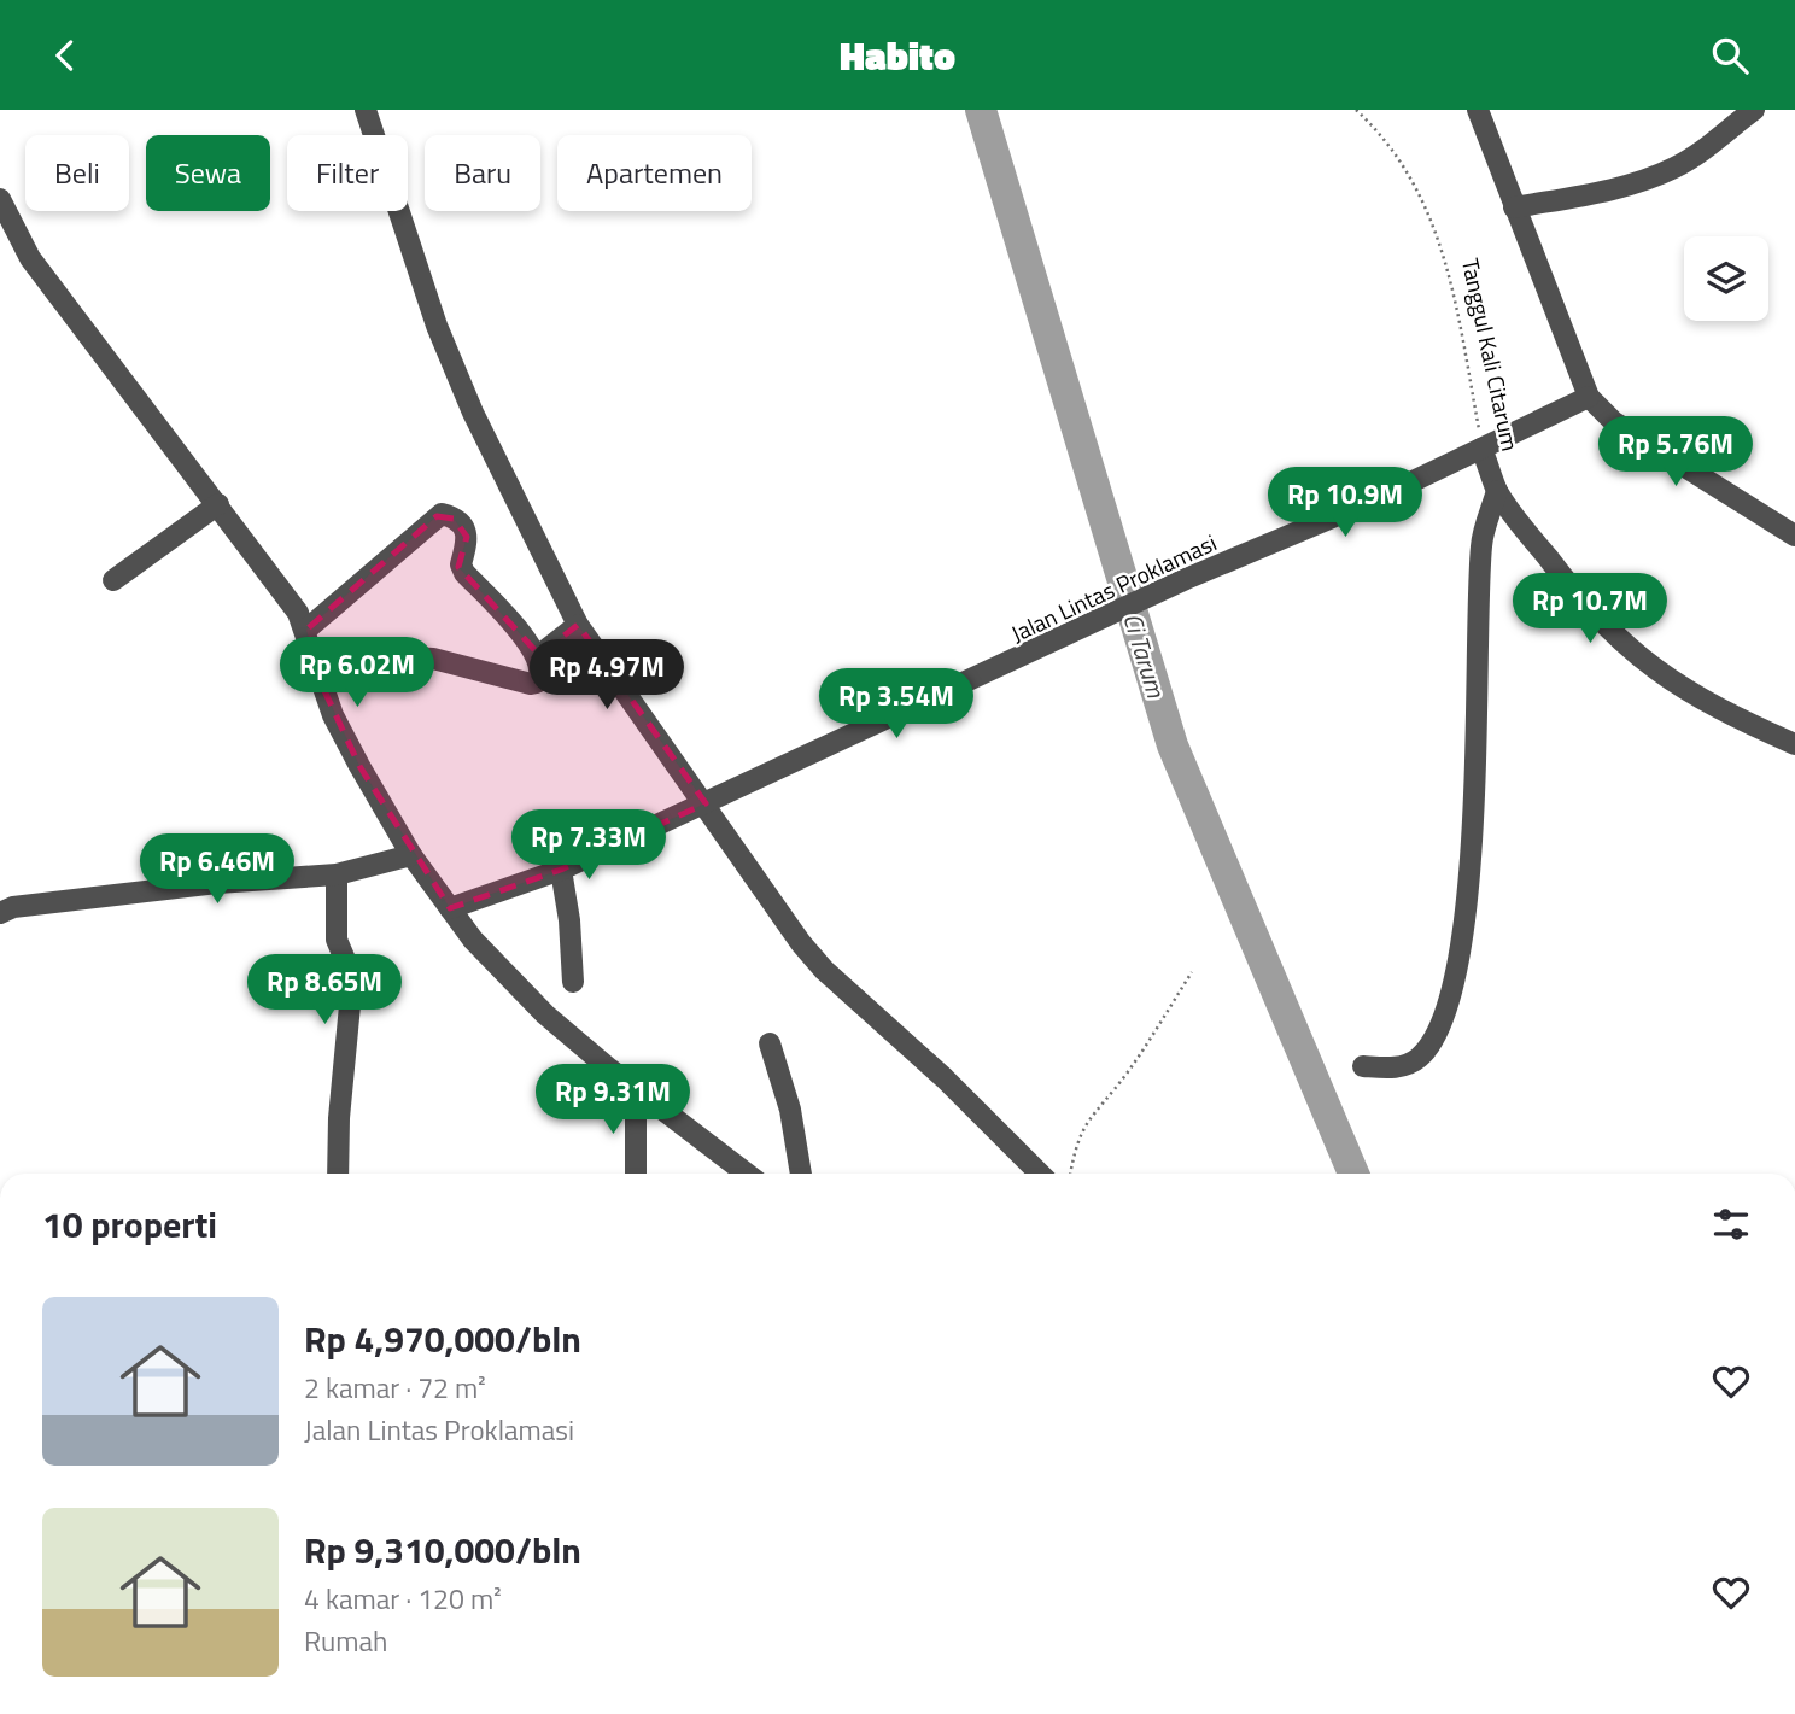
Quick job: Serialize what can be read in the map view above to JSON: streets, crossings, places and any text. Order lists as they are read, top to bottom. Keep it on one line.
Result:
{"streets":{"street":["Tanggul Kali Citarum","Jalan Lintas Proklamasi"]},"crossings":[["Tanggul Kali Citarum","Jalan Lintas Proklamasi"]],"water":["Ci Tarum"],"page":{"header":"Habito","chip":["Beli","Sewa","Filter","Baru","Apartemen"],"price":["Rp 5.76M","Rp 10.9M","Rp 10.7M","Rp 6.02M","Rp 4.97M","Rp 3.54M","Rp 7.33M","Rp 6.46M","Rp 8.65M","Rp 9.31M"],"heading":"10 properti","list":[{"name":"Rp 4,970,000/bln","note":"2 kamar · 72 m² · Jalan Lintas Proklamasi"},{"name":"Rp 9,310,000/bln","note":"4 kamar · 120 m² · Rumah"}]}}
